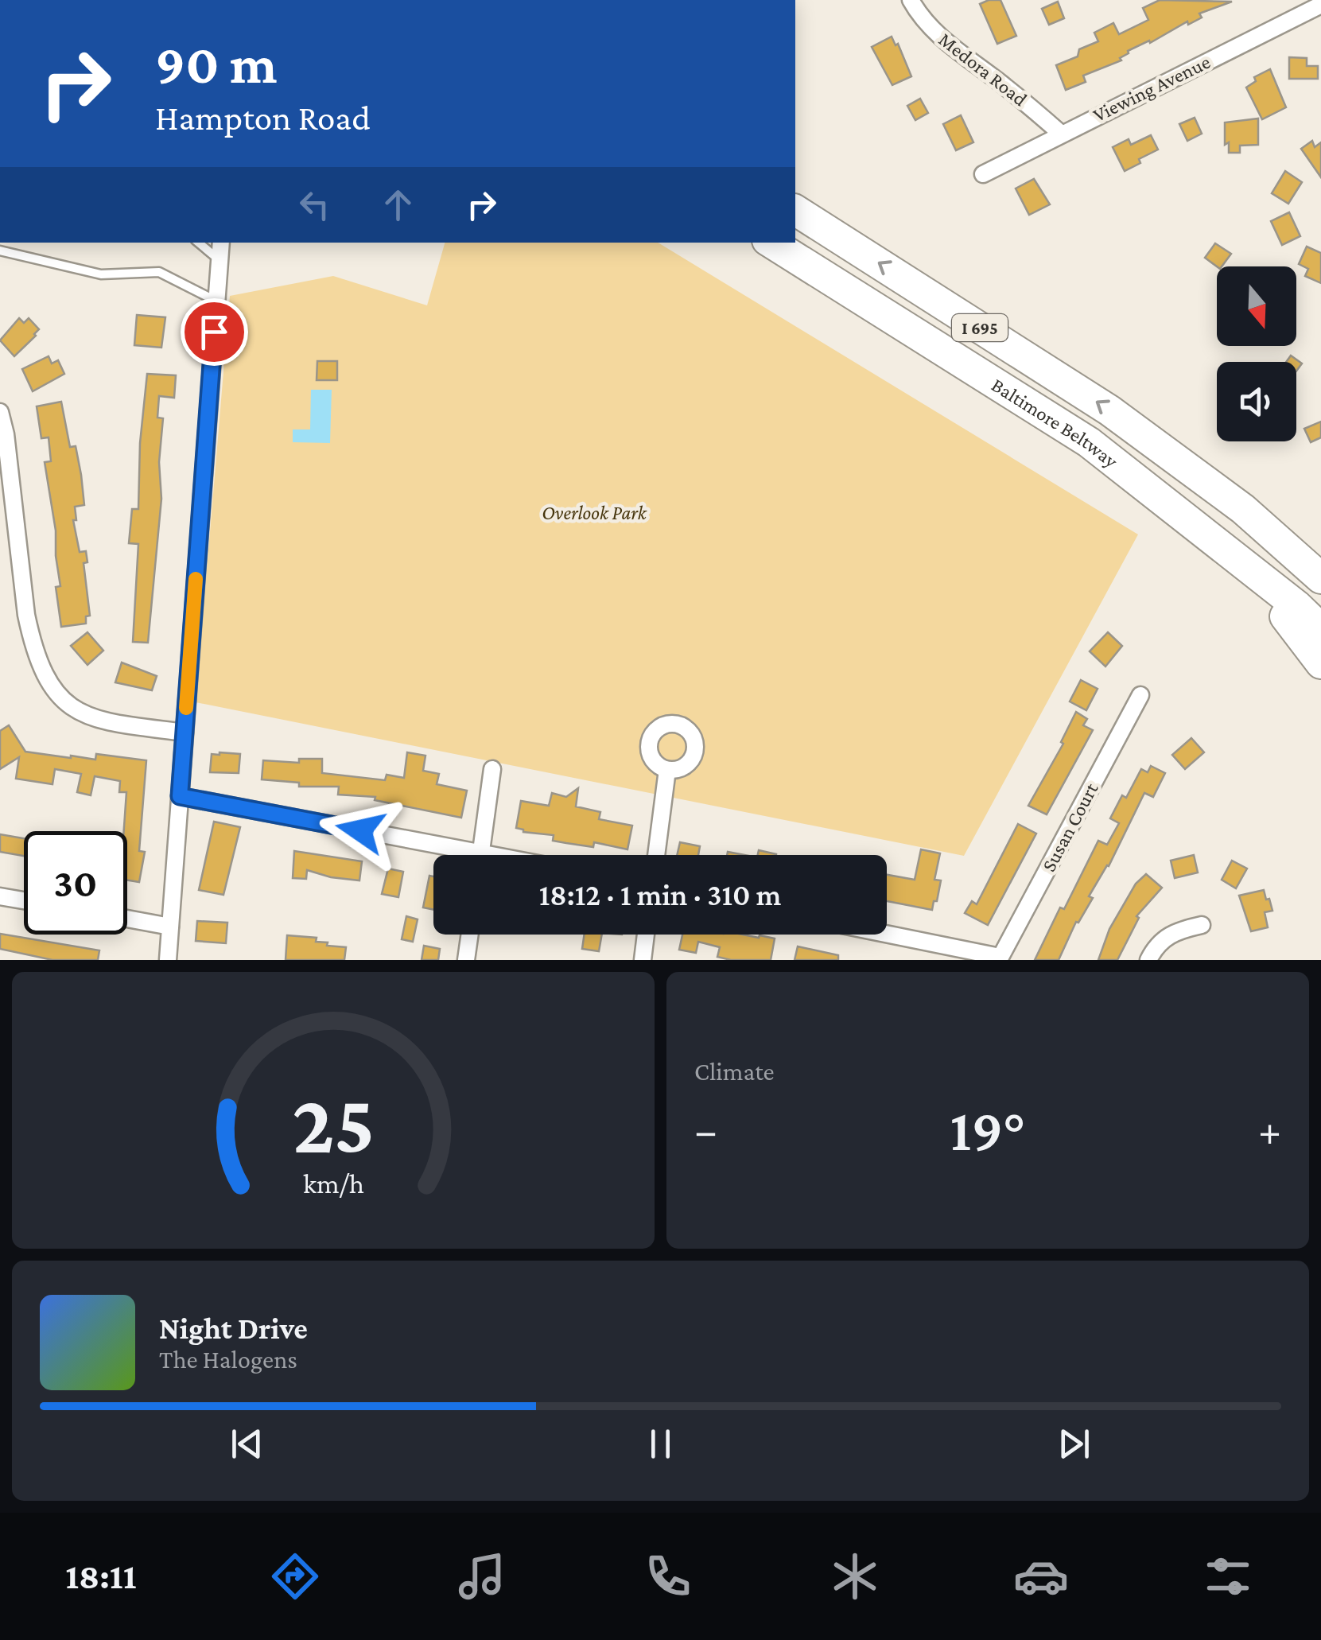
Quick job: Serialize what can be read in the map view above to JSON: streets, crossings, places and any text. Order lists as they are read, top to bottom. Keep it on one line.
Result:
{"streets":{"highway":["I 695","Baltimore Beltway"],"street":["Medora Road","Viewing Avenue","Susan Court"]},"crossings":[["Medora Road","Viewing Avenue"]],"parks":["Overlook Park"],"north":"bottom","page":{"turn":["90 m","Hampton Road"],"limit":"30","trip":"18:12 · 1 min · 310 m","tile":"Climate","heat":["−","19°","+"],"song":["Night Drive","The Halogens"],"tabs":"18:11","gauge":["25","km/h"]}}
